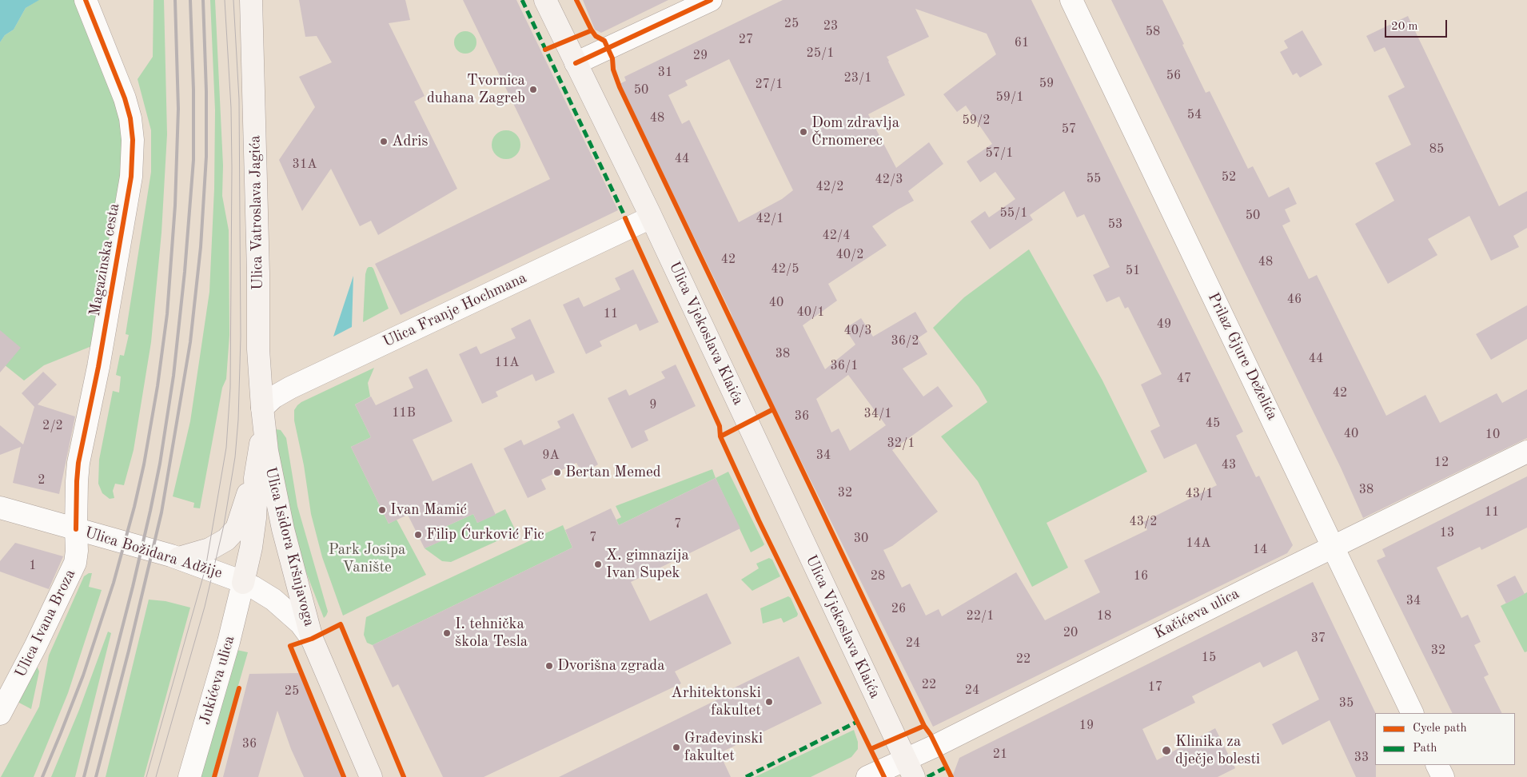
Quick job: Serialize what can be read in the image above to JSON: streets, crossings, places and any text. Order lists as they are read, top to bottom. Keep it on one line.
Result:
{"streets":{"main road":["Ulica Vatroslava Jagića","Ulica Vjekoslava Klaića","Ulica Isidora Kršnjavoga"],"street":["Magazinska cesta","Ulica Franje Hochmana","Prilaz Gjure Deželića","Ulica Božidara Adžije","Kačićeva ulica","Ulica Ivana Broza","Jukićeva ulica"]},"crossings":[["Ulica Vatroslava Jagića","Ulica Franje Hochmana"],["Ulica Vatroslava Jagića","Ulica Isidora Kršnjavoga"],["Magazinska cesta","Ulica Božidara Adžije"],["Magazinska cesta","Ulica Ivana Broza"],["Ulica Franje Hochmana","Ulica Vjekoslava Klaića"],["Ulica Franje Hochmana","Ulica Isidora Kršnjavoga"],["Ulica Vjekoslava Klaića","Kačićeva ulica"],["Prilaz Gjure Deželića","Kačićeva ulica"],["Ulica Isidora Kršnjavoga","Ulica Božidara Adžije"],["Ulica Božidara Adžije","Ulica Ivana Broza"],["Ulica Božidara Adžije","Jukićeva ulica"]],"parks":["Park Josipa Vanište"],"places":["Tvornica duhana Zagreb","Dom zdravlja Črnomerec","Adris","Bertan Memed","Ivan Mamić","Filip Ćurković Fic","X. gimnazija Ivan Supek","I. tehnička škola Tesla","Dvorišna zgrada","Arhitektonski fakultet","Građevinski fakultet","Klinika za dječje bolesti"],"house_numbers":["25","23","58","27","61","25/1","29","31","56","23/1","59","27/1","50","59/1","54","48","59/2","57","85","57/1","44","31A","52","55","42/3","42/2","55/1","50","42/1","53","42/4","40/2","42","48","42/5","51","46","40","40/1","11","49","40/3","36/2","38","44","11A","36/1","47","42","9","11B","34/1","36","45","2/2","40","10","32/1","9A","34","12","43","2","38","32","43/1","11","43/2","7","13","7","30","14A","14","1","28","16","34","26","22/1","18","20","37","24","32","15","22","22","17","24","25","35","19","36","21","33"],"legend":["Cycle path","Path"],"scale_bar":"20 m"}
